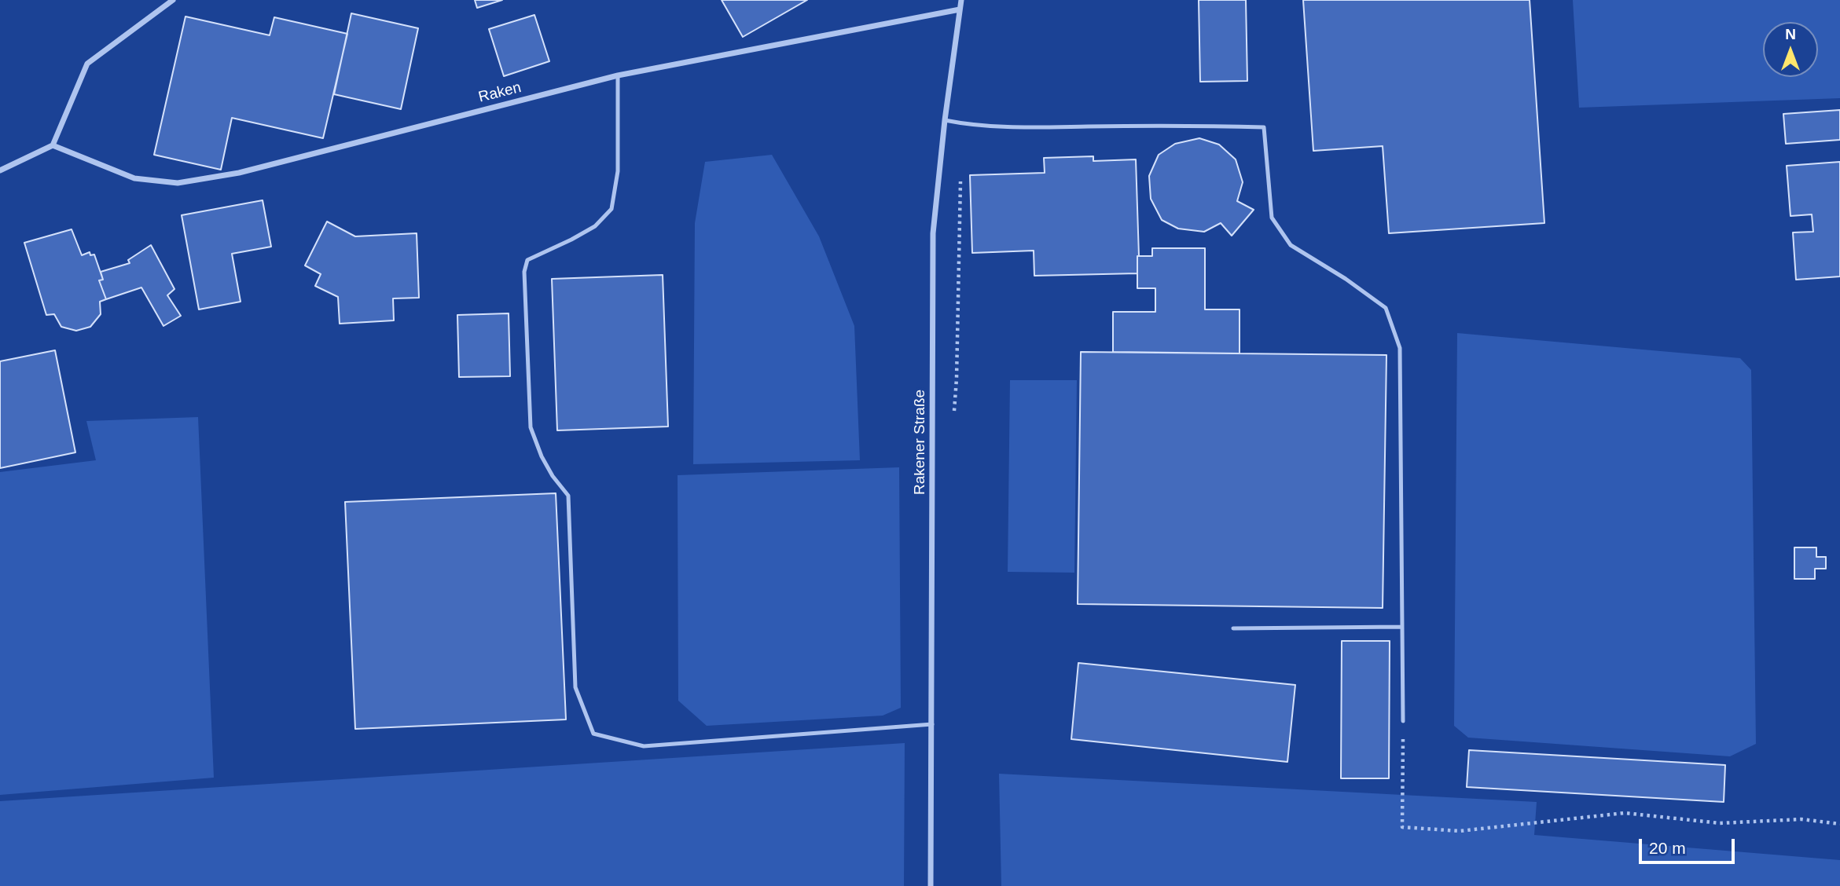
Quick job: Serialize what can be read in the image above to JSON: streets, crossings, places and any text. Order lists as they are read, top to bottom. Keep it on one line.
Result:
{"streets":{"street":["Raken","Rakener Straße"]},"crossings":[["Raken","Rakener Straße"]],"scale_bar":"20 m","north":"top"}
